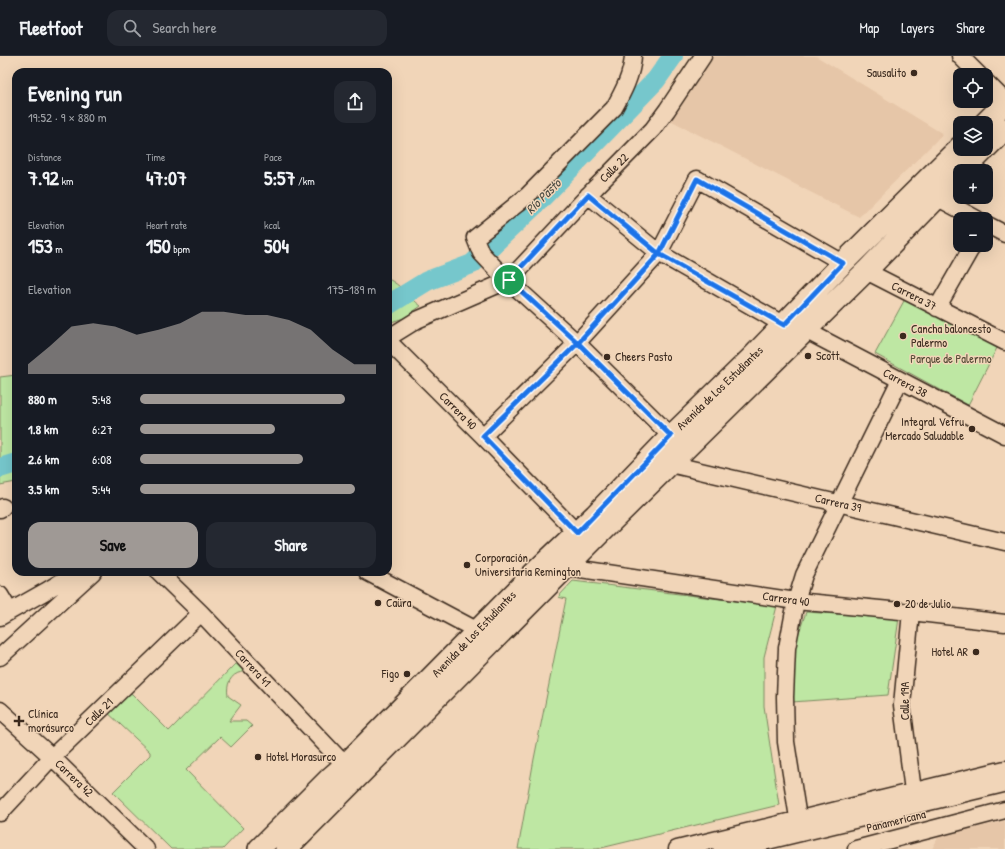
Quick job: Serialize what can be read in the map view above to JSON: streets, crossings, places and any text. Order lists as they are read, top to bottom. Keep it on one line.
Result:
{"streets":{"main road":["Avenida de Los Estudiantes","Panamericana"],"street":["Calle 22","Carrera 37","Carrera 38","Carrera 40","Carrera 39","Carrera 41","Calle 19A","Calle 21","Carrera 42"]},"crossings":[["Carrera 37","Avenida de Los Estudiantes"],["Carrera 38","Avenida de Los Estudiantes"],["Avenida de Los Estudiantes","Carrera 40"],["Avenida de Los Estudiantes","Carrera 39"],["Avenida de Los Estudiantes","Carrera 41"],["Carrera 40","Calle 19A"],["Carrera 41","Calle 21"],["Calle 21","Carrera 42"]],"water":["Río Pasto"],"parks":["Parque de Palermo"],"places":{"other":["Sausalito","Cancha baloncesto Palermo","Scott","Cheers Pasto","Integral Vefru Mercado Saludable","Corporación Universitaria Remington","Caüra","20 de Julio","Hotel AR","Figo","Hotel Morasurco"],"health":["Clínica morásurco"]},"page":{"header":"Fleetfoot","search":"Search here","nav":["Map","Layers","Share"],"map_buttons":["+","−"],"heading":["Evening run","19:52 · 9 × 880 m"],"stats":[["Distance","7.92 km"],["Time","47:07"],["Pace","5:57 /km"],["Elevation","153 m"],["Heart rate","150 bpm"],["kcal","504"]],"chart":["Elevation","175–189 m"],"list":[{"name":"880 m","note":"5:48"},{"name":"1.8 km","note":"6:27"},{"name":"2.6 km","note":"6:08"},{"name":"3.5 km","note":"5:44"}],"buttons":["Save","Share"]}}
